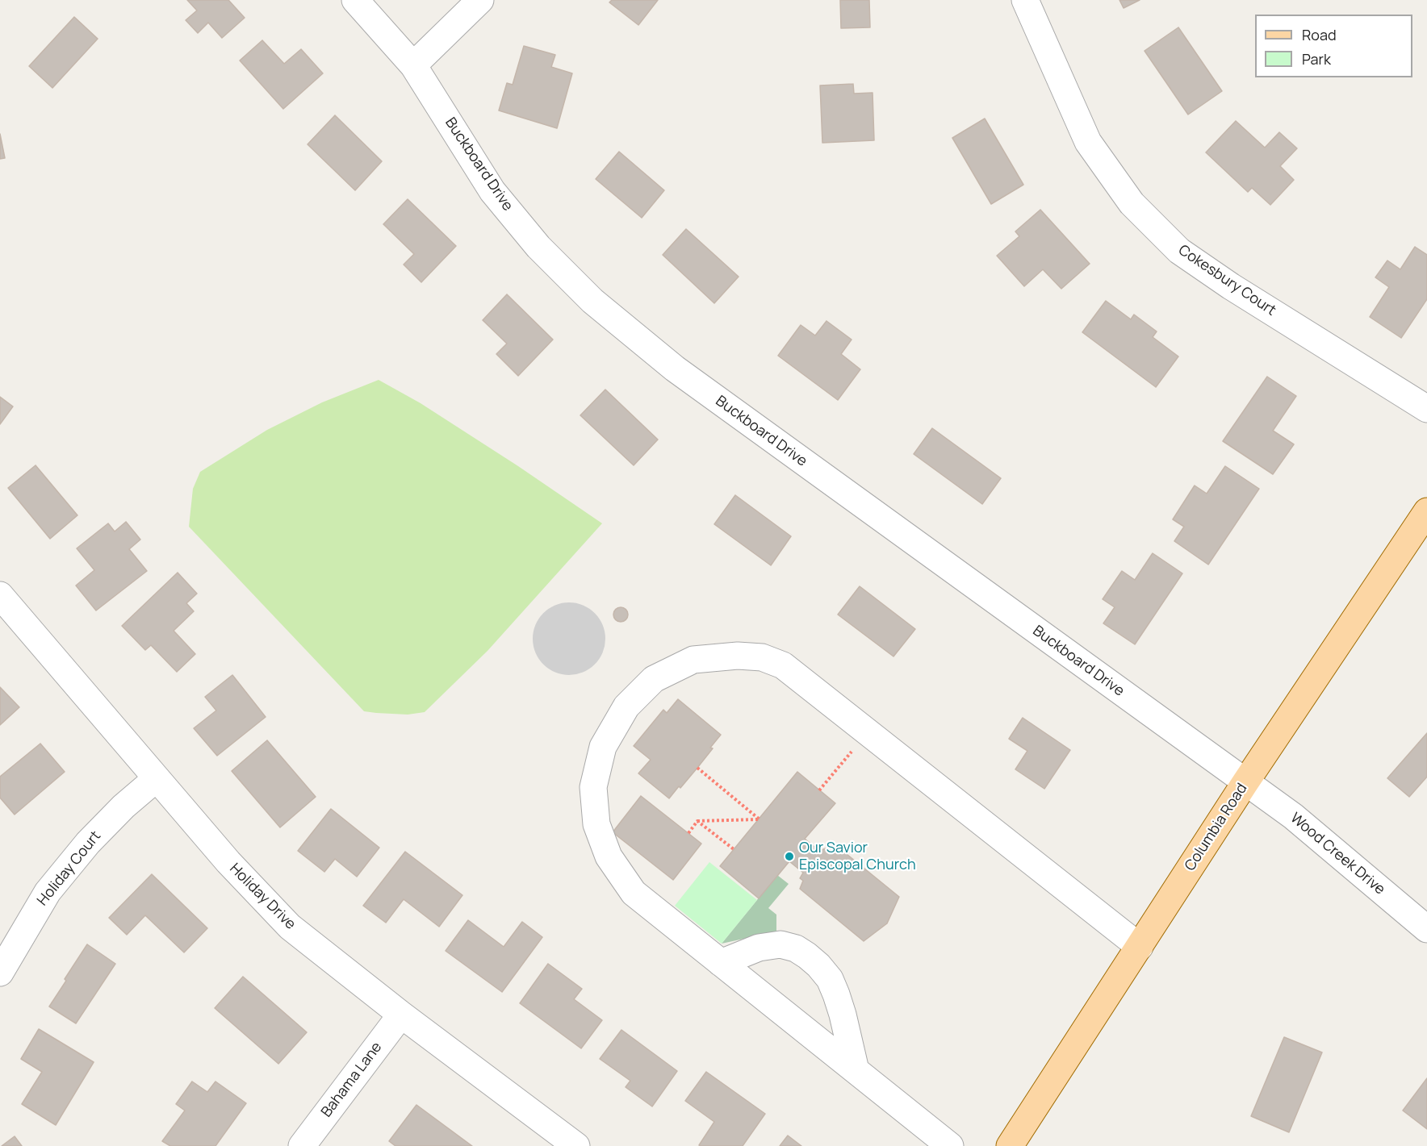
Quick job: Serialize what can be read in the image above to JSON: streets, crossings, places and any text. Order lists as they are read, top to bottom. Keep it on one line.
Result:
{"streets":{"main road":["Columbia Road"],"street":["Buckboard Drive","Cokesbury Court","Wood Creek Drive","Holiday Court","Holiday Drive","Bahama Lane"]},"crossings":[["Buckboard Drive","Columbia Road"],["Buckboard Drive","Wood Creek Drive"],["Columbia Road","Wood Creek Drive"],["Holiday Court","Holiday Drive"],["Holiday Drive","Bahama Lane"]],"places":["Our Savior Episcopal Church"],"legend":["Road","Park"]}
